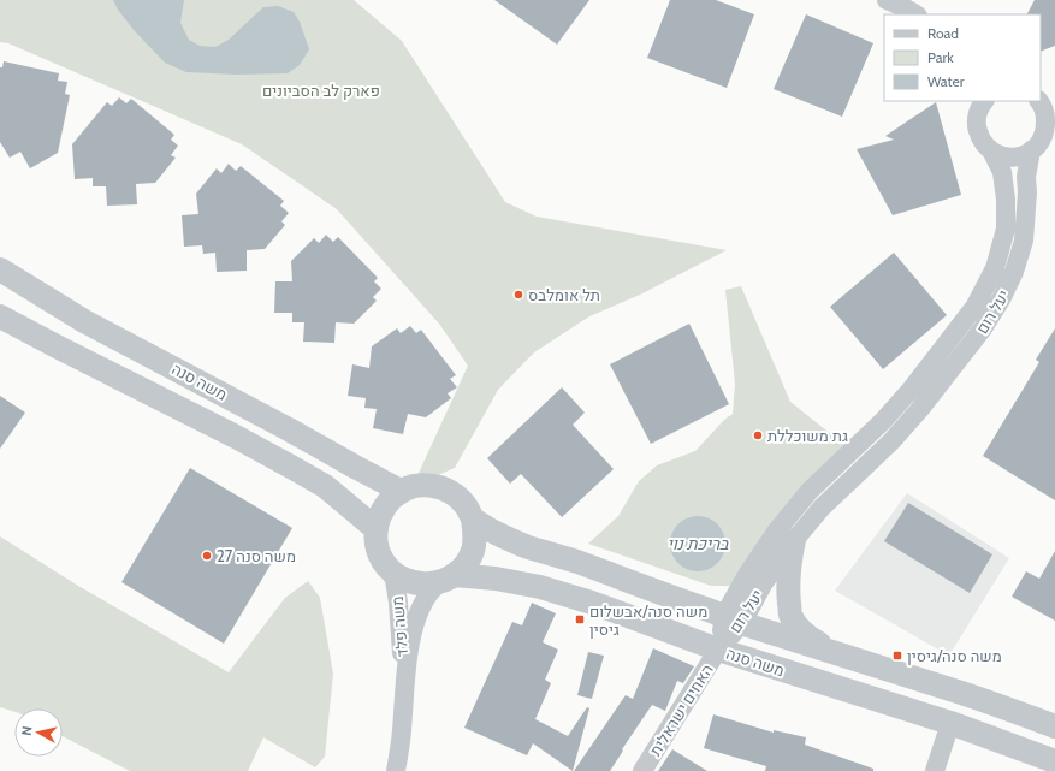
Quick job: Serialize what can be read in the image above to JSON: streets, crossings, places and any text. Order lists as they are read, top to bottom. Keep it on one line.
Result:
{"streets":{"street":["יעל רום","משה סנה","משה פלד","האחים ישראלית"]},"crossings":[["יעל רום","משה סנה"],["יעל רום","האחים ישראלית"],["משה סנה","משה פלד"],["משה סנה","האחים ישראלית"]],"water":["בריכת נוי"],"parks":["פארק לב הסביונים"],"places":{"other":["תל אומלבס","גת משוכללת","משה סנה 27"],"transit":["משה סנה/אבשלום גיסין","משה סנה/גיסין"]},"legend":["Road","Park","Water"],"north":"left"}
